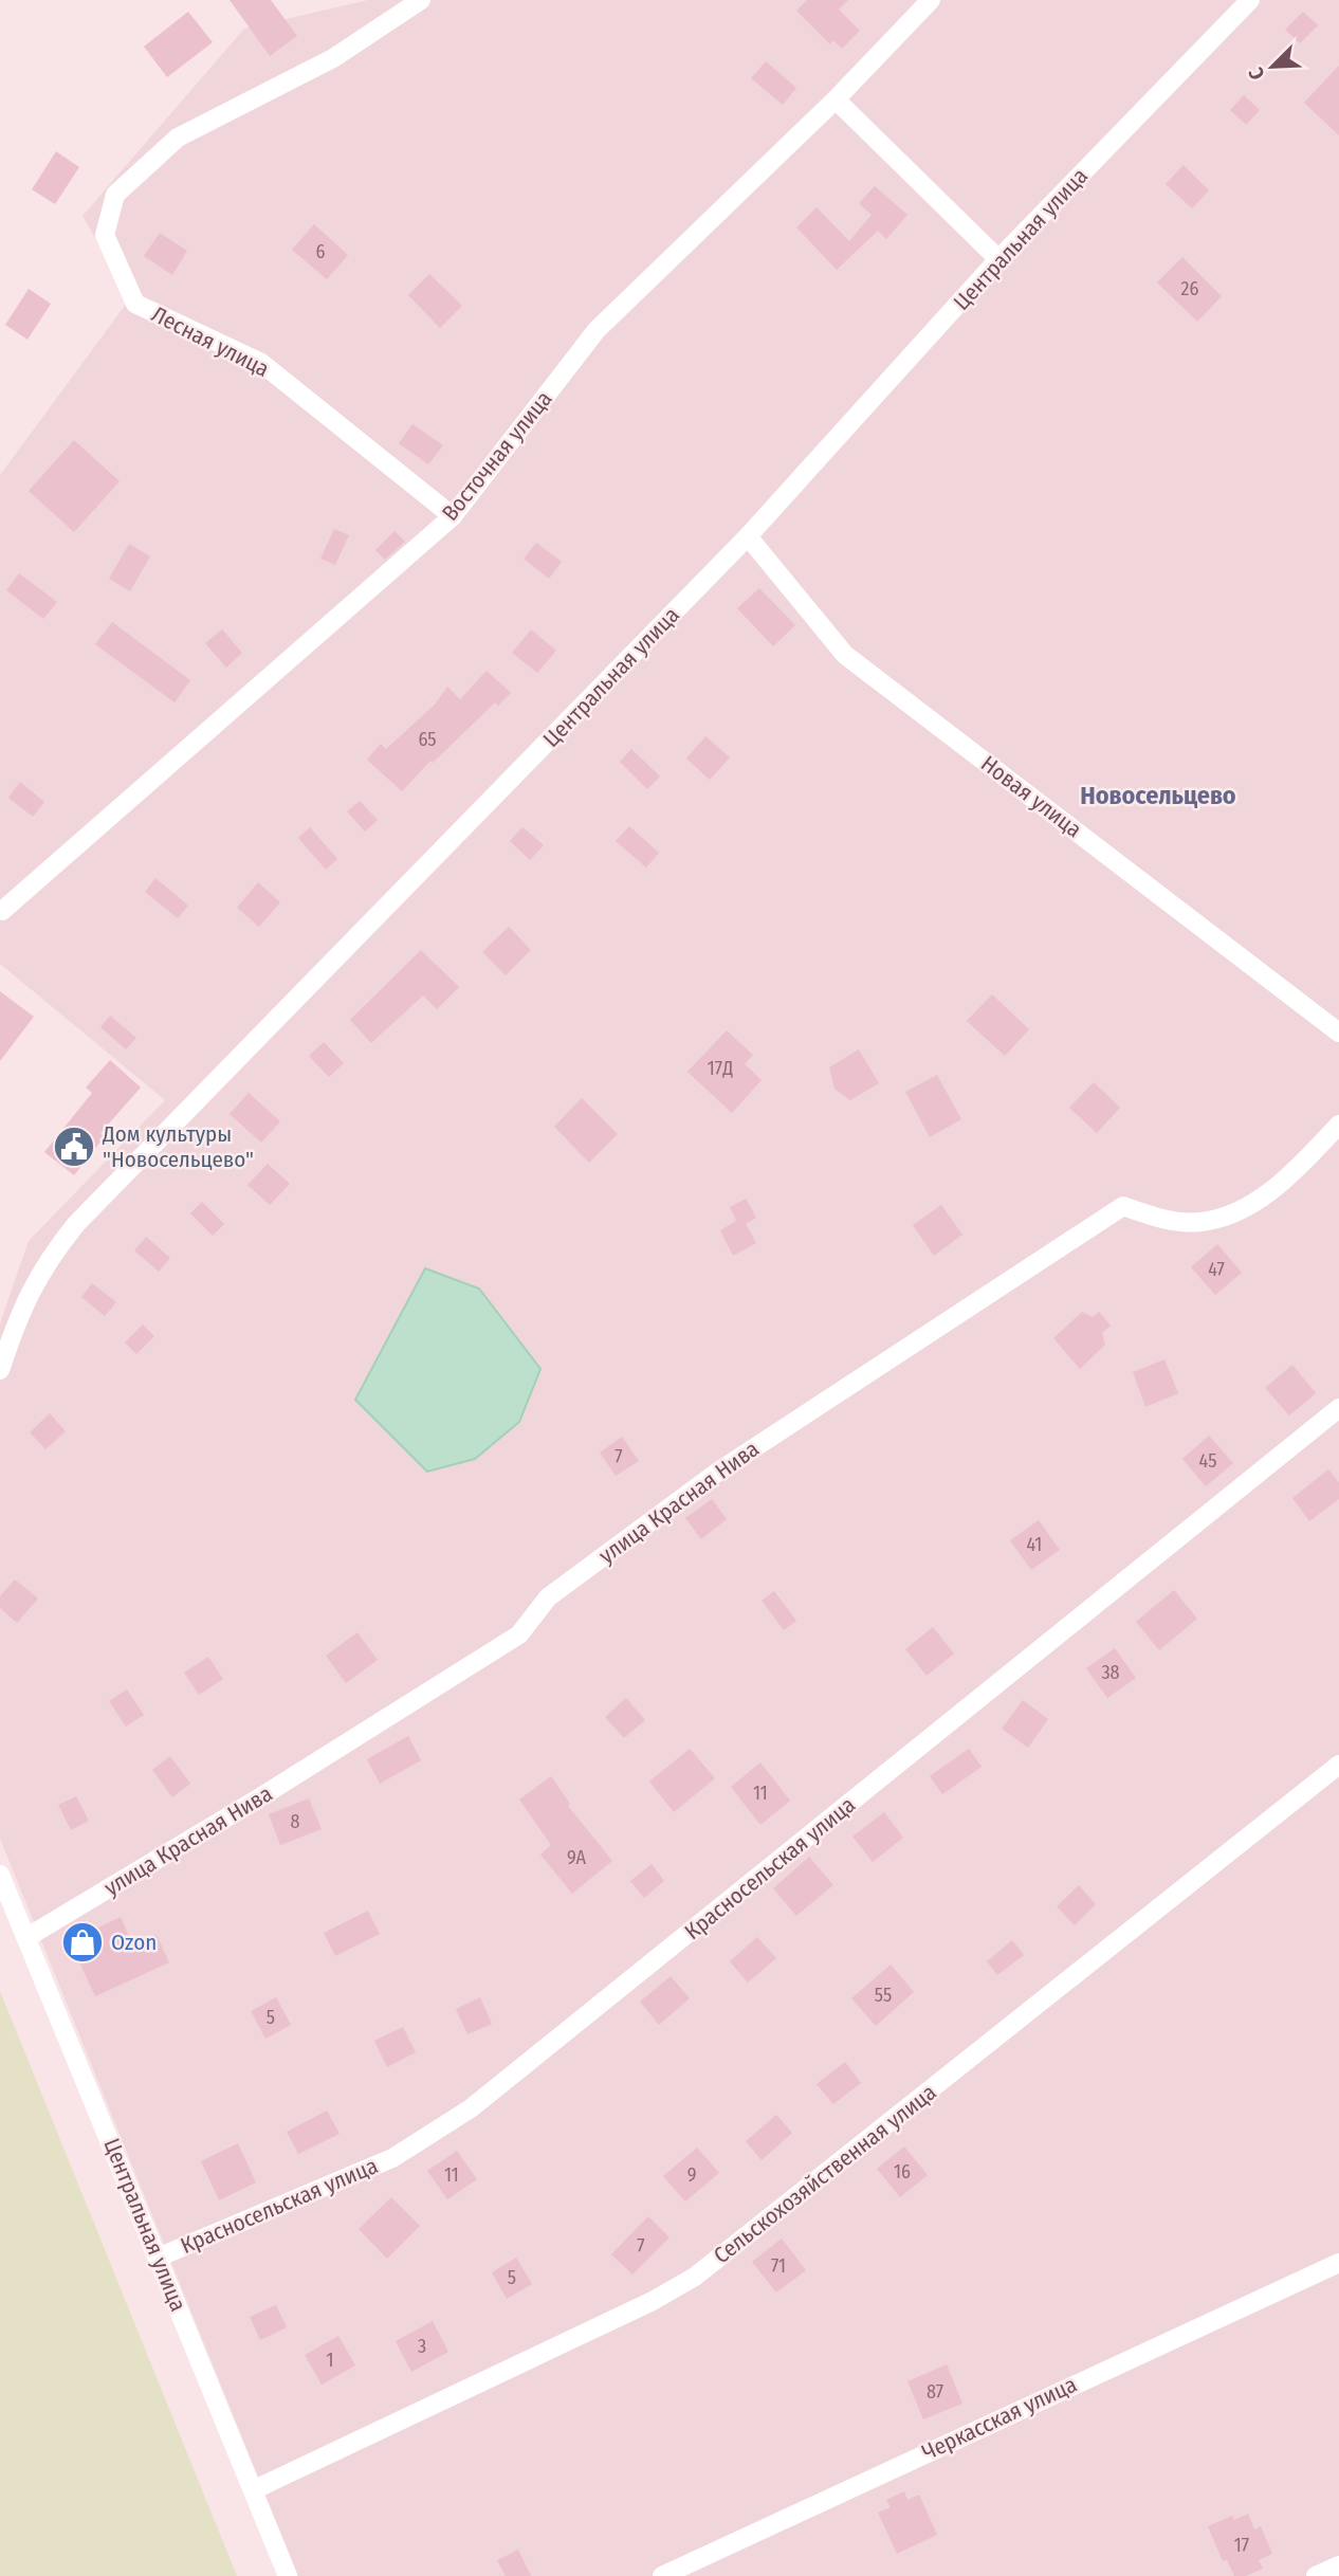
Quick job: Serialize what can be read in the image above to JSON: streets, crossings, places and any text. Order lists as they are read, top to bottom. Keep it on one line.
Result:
{"streets":{"street":["Центральная улица","Лесная улица","Восточная улица","Новая улица","улица Красная Нива","Красносельская улица","Сельскохозяйственная улица","Черкасская улица"]},"crossings":[["Центральная улица","Новая улица"],["Центральная улица","улица Красная Нива"],["Центральная улица","Красносельская улица"],["Центральная улица","Сельскохозяйственная улица"],["Лесная улица","Восточная улица"]],"districts":["Новосельцево"],"places":{"public building":["Дом культуры \"Новосельцево\""],"shop":["Ozon"]},"house_numbers":["6","26","65","17Д","47","7","45","41","38","11","8","9А","55","5","16","11","9","7","71","5","3","1","87","17"],"north":"bottom left"}
